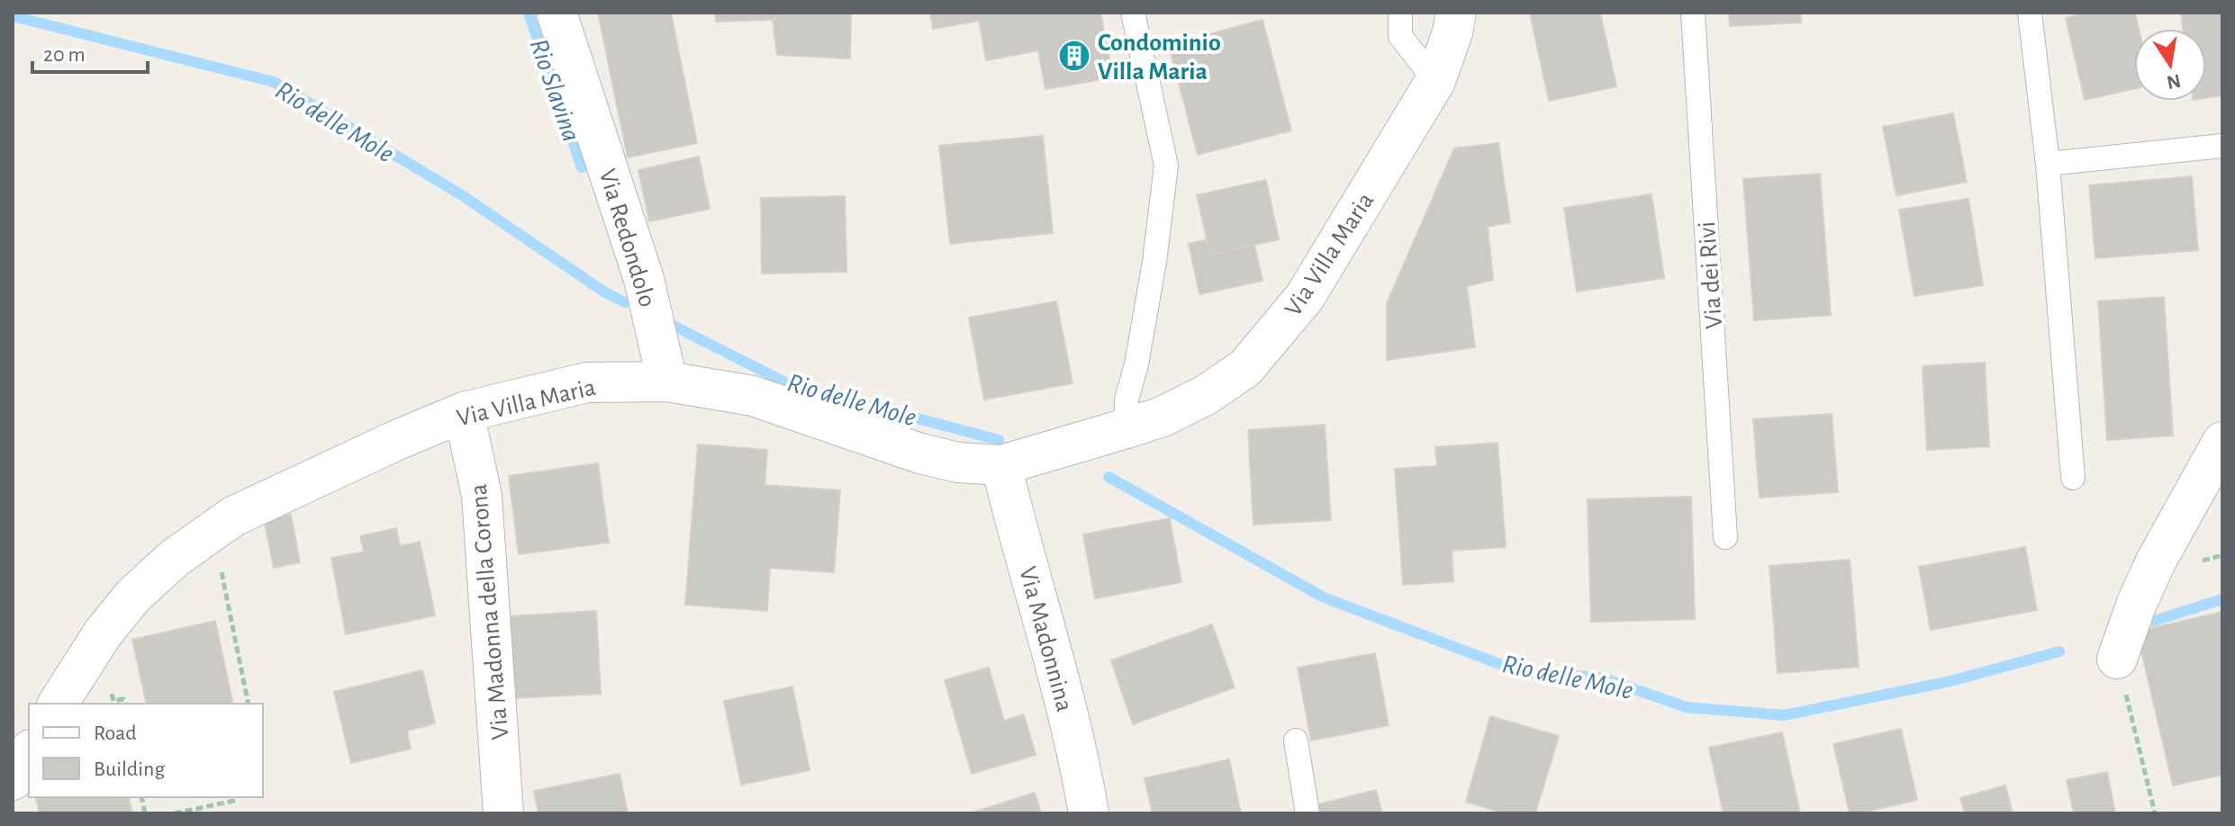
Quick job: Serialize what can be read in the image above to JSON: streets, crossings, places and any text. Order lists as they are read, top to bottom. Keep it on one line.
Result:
{"streets":{"street":["Via Redondolo","Via Villa Maria","Via Madonna della Corona","Via Madonnina"],"lane":["Via dei Rivi"]},"crossings":[["Via Redondolo","Via Villa Maria"],["Via Villa Maria","Via Madonna della Corona"],["Via Villa Maria","Via Madonnina"]],"water":["Rio Slavina","Rio delle Mole"],"places":{"building":["Condominio Villa Maria"]},"legend":["Road","Building"],"scale_bar":"20 m","north":"bottom"}
